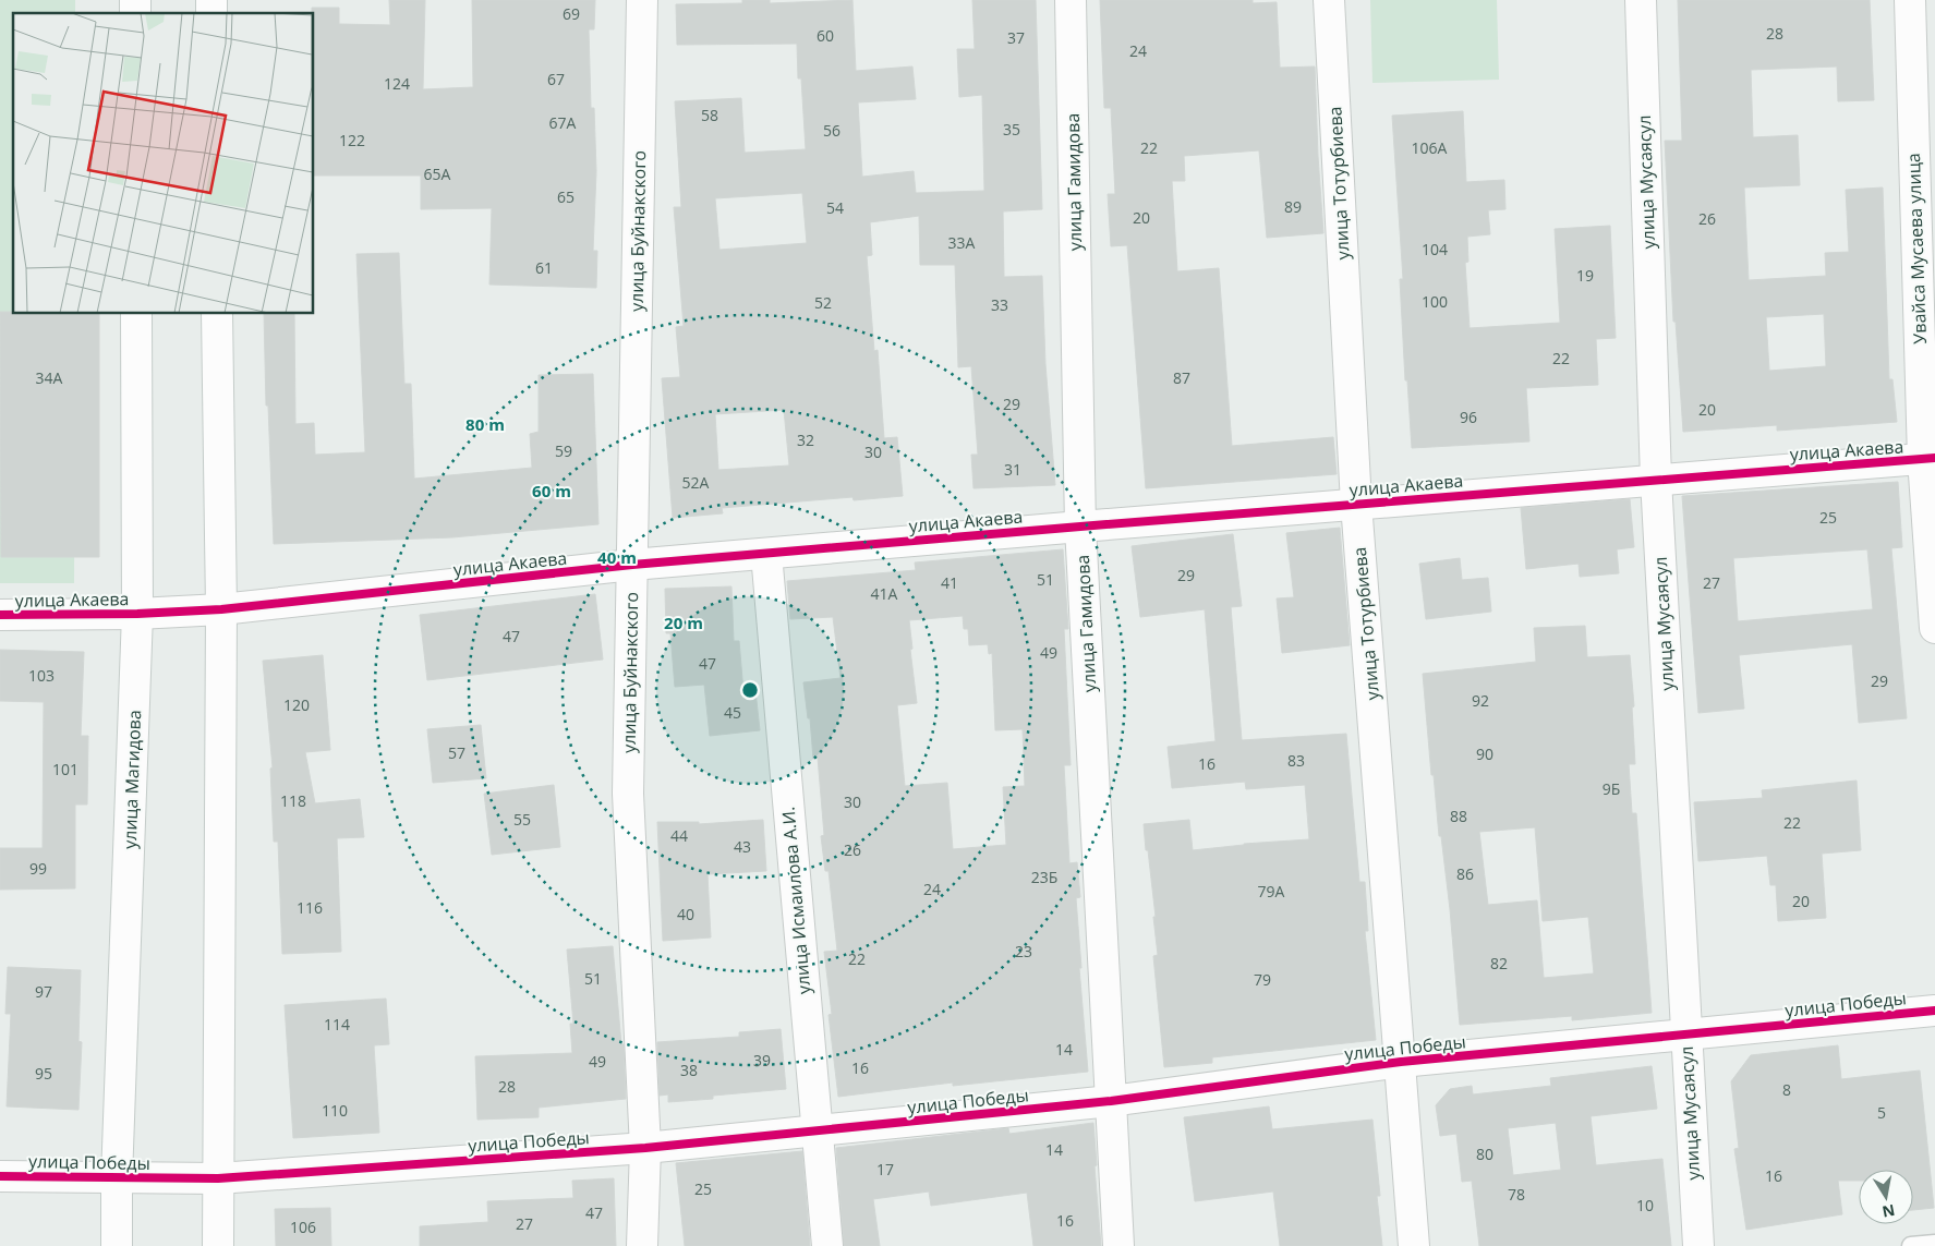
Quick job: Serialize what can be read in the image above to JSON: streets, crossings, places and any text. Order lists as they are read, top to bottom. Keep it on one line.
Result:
{"streets":{"street":["улица Гамидова","улица Мусаясул","улица Тотурбиева","улица Буйнакского","Увайса Мусаева улица","улица Акаева","улица Магидова","улица Исмаилова А.И.","улица Победы"]},"crossings":[["улица Гамидова","улица Акаева"],["улица Гамидова","улица Победы"],["улица Мусаясул","улица Акаева"],["улица Мусаясул","улица Победы"],["улица Тотурбиева","улица Акаева"],["улица Тотурбиева","улица Победы"],["улица Буйнакского","улица Акаева"],["улица Буйнакского","улица Победы"],["Увайса Мусаева улица","улица Акаева"],["улица Акаева","улица Магидова"],["улица Акаева","улица Исмаилова А.И."],["улица Магидова","улица Победы"],["улица Исмаилова А.И.","улица Победы"]],"house_numbers":["69","28","60","37","24","67","124","58","67А","35","56","122","22","106А","65А","65","89","54","20","26","33А","104","61","19","100","52","33","22","34А","87","29","20","96","32","59","30","31","52А","25","29","51","41","27","41А","47","49","47","103","29","92","120","45","57","90","83","16","101","9Б","118","30","88","55","22","44","43","26","99","86","23Б","24","79А","20","116","40","23","22","82","51","79","97","114","14","39","49","16","38","95","28","8","110","5","14","80","17","16","25","78","10","47","16","27","106"],"north":"bottom","rings":["80 m","60 m","40 m","20 m"]}
